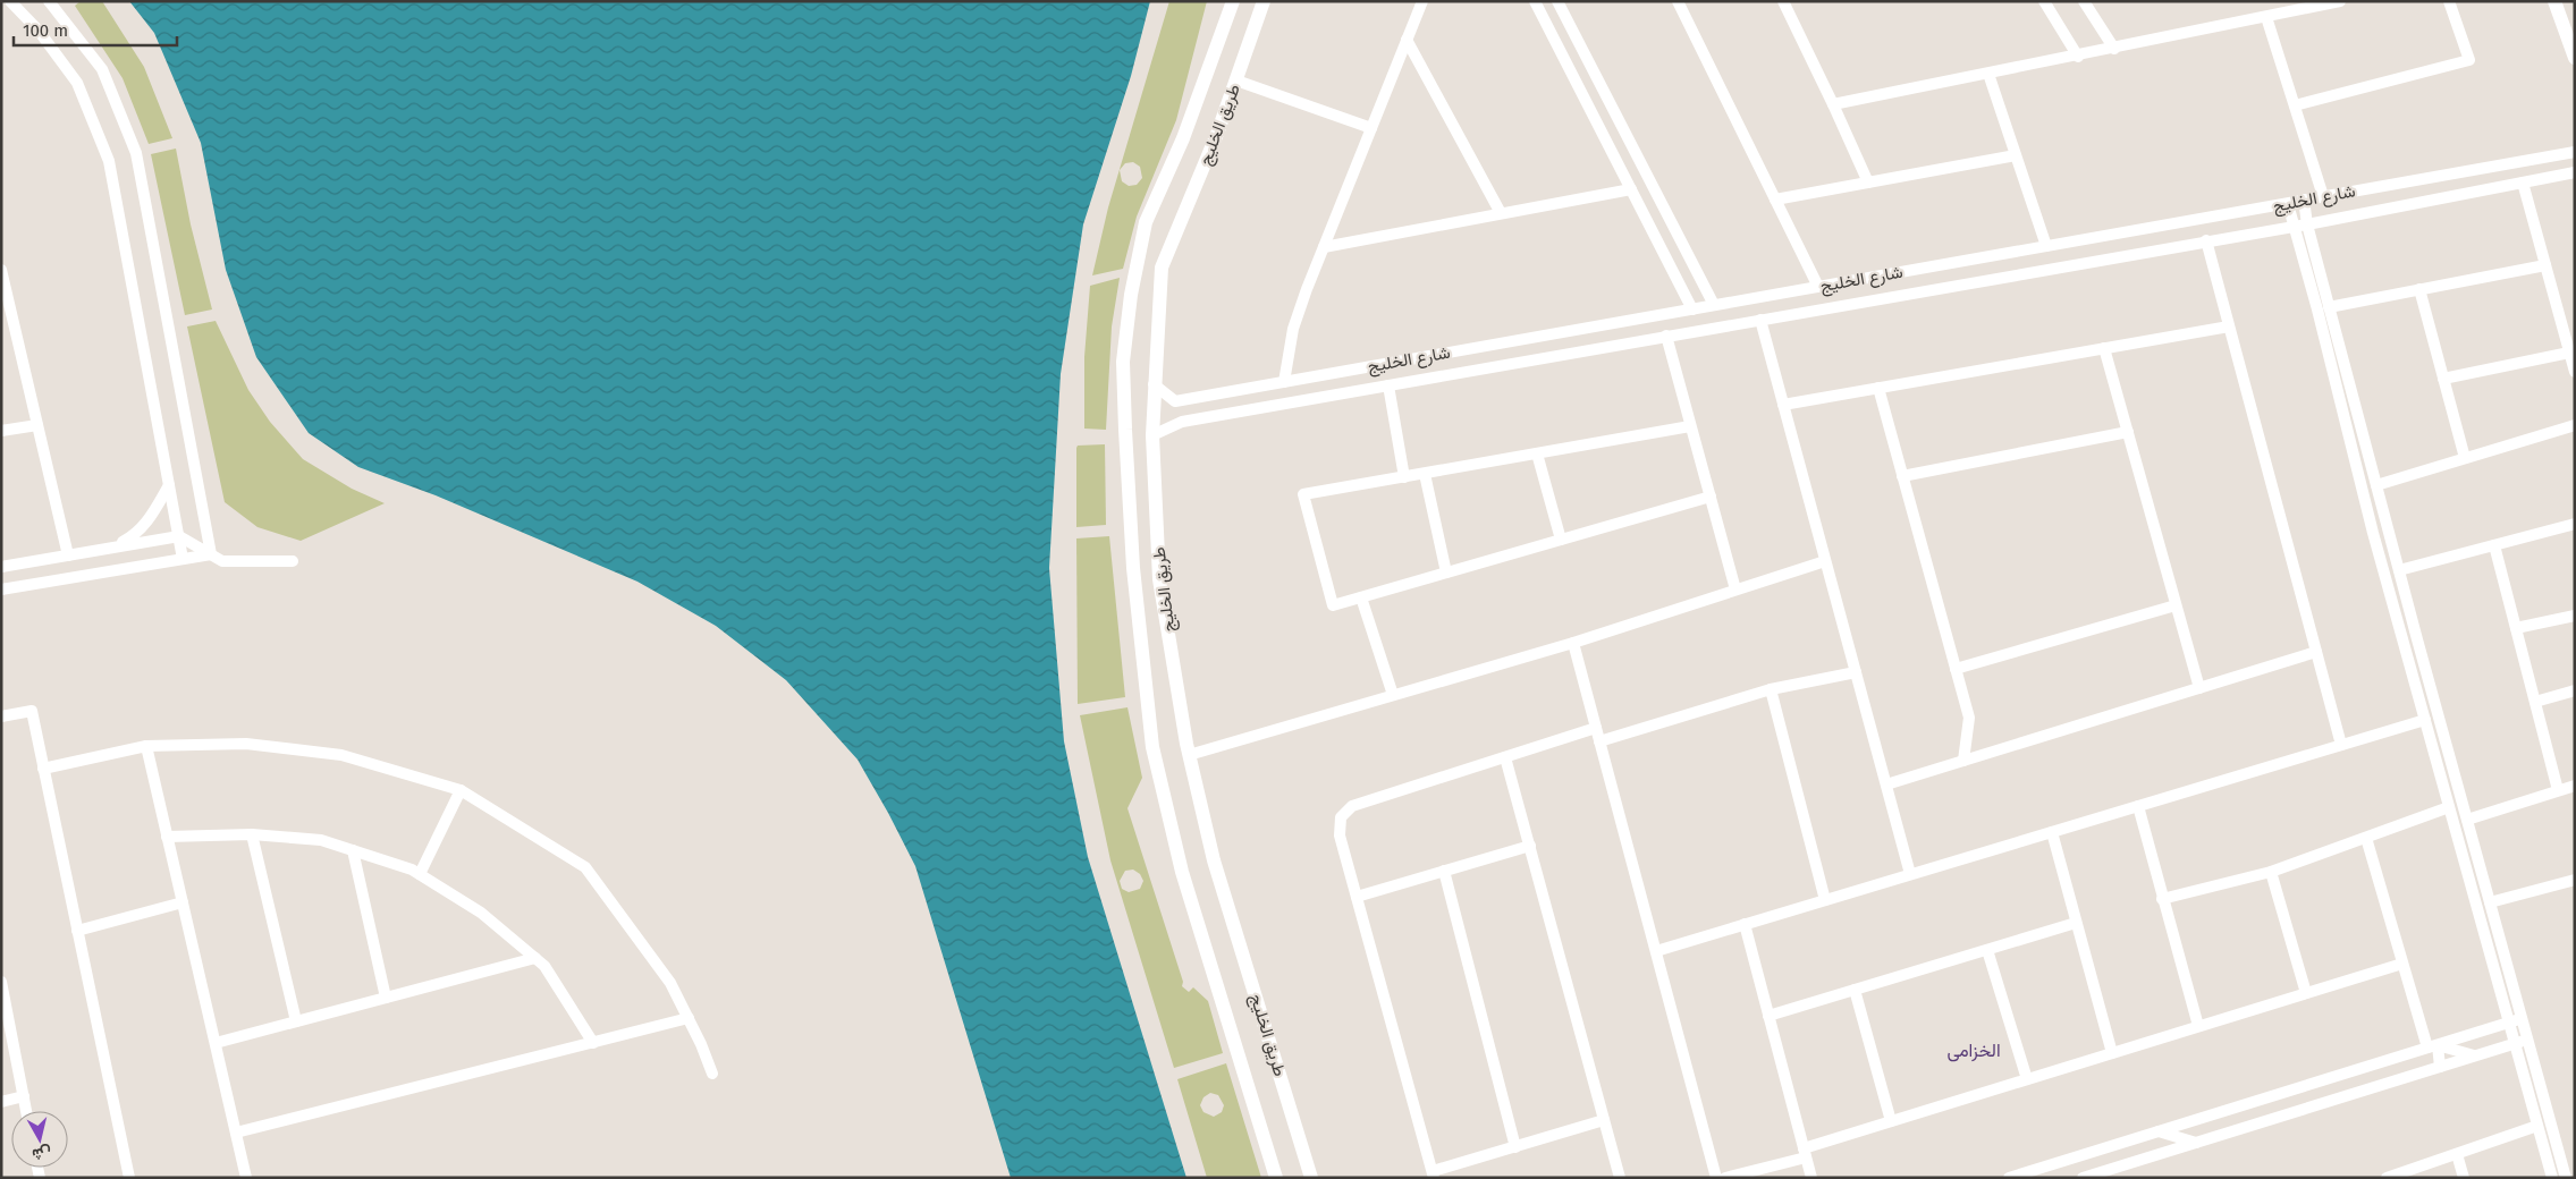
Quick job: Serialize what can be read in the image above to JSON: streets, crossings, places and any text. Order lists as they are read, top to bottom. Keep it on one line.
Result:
{"streets":{"main road":["طريق الخليج"],"street":["شارع الخليج"]},"crossings":[["طريق الخليج","شارع الخليج"]],"districts":["الخزامى"],"scale_bar":"100 m","north":"bottom"}
